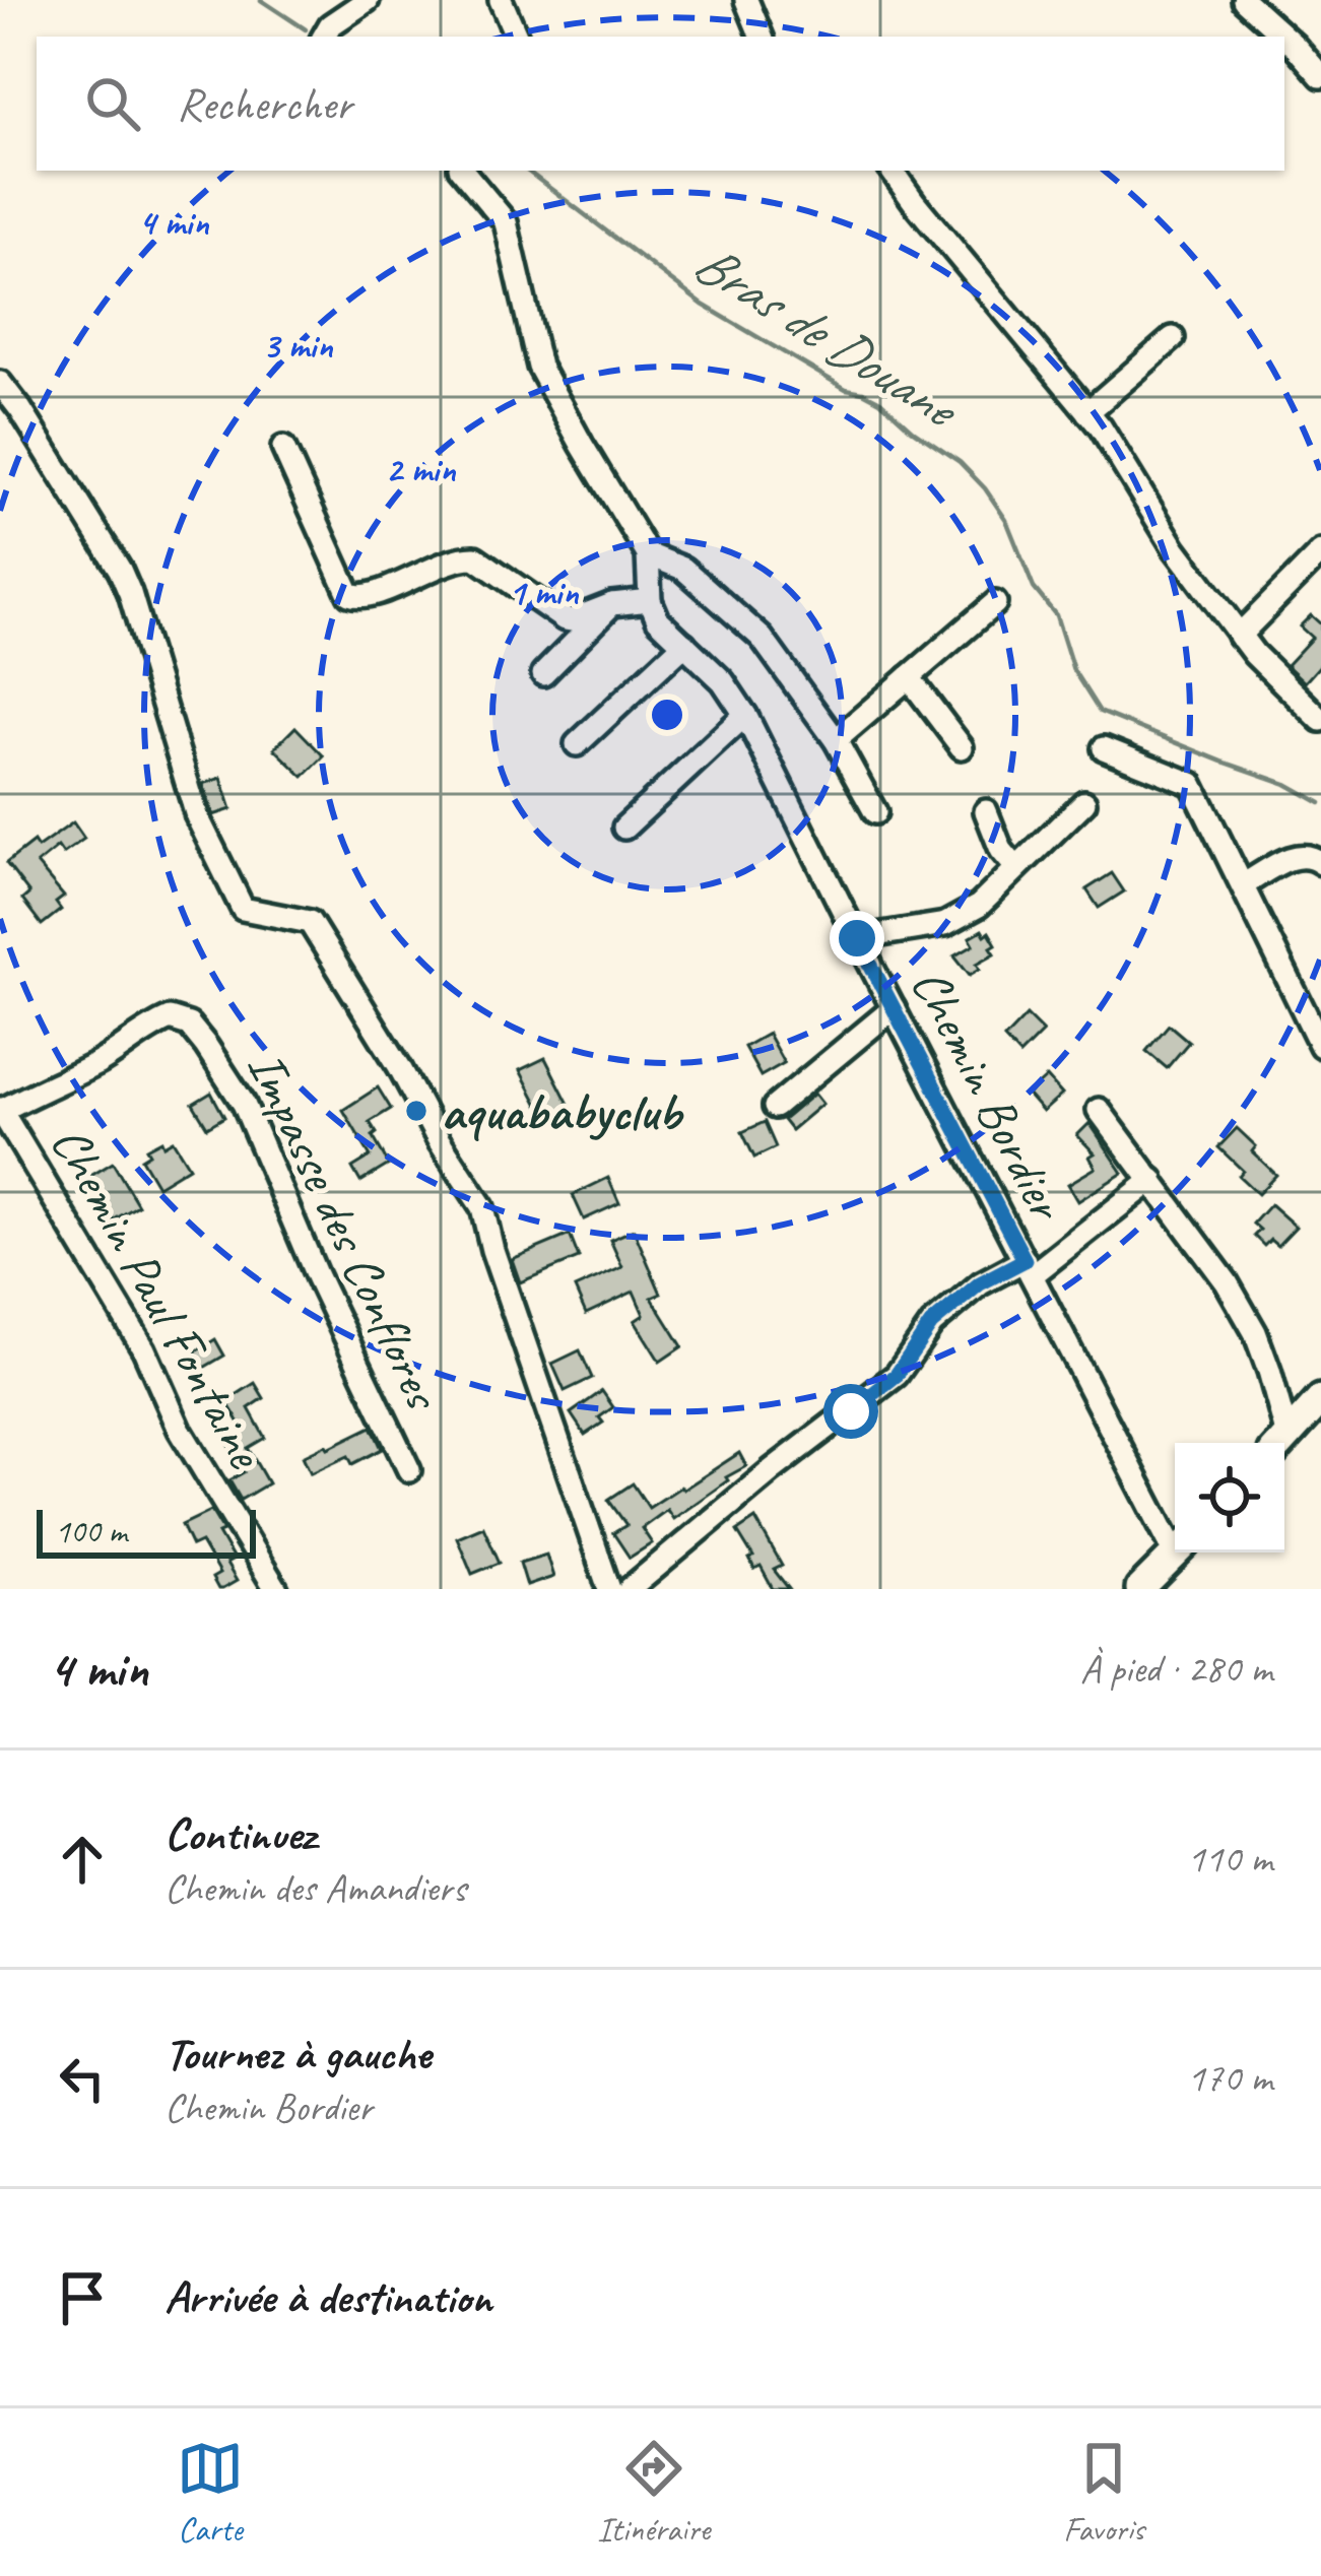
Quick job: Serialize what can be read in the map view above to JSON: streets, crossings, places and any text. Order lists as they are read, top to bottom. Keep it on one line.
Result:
{"streets":{"street":["Chemin Bordier","Impasse des Conflores","Chemin Paul Fontaine"]},"crossings":[["Impasse des Conflores","Chemin Paul Fontaine"]],"water":["Bras de Douane"],"places":["aquababyclub"],"scale_bar":"100 m","page":{"search":"Rechercher","scale":"100 m","heading":["4 min","À pied · 280 m"],"list":[["Continuez","Chemin des Amandiers","110 m"],["Tournez à gauche","Chemin Bordier","170 m"],"Arrivée à destination"],"nav":["Carte","Itinéraire","Favoris"]},"rings":["4 min","3 min","2 min","1 min"]}
